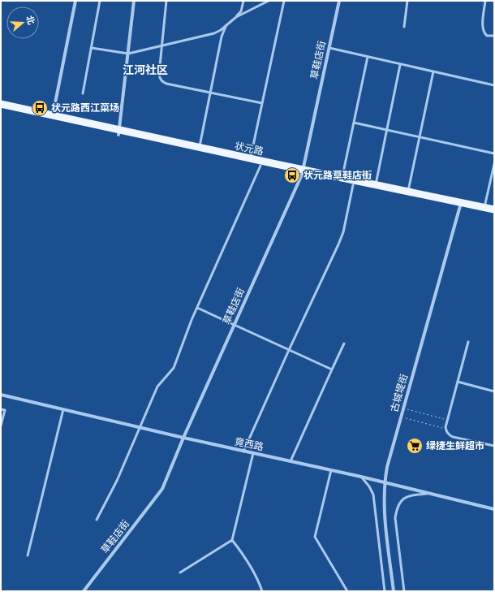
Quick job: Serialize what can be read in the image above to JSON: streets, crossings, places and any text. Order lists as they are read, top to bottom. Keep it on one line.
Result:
{"streets":{"main road":["状元路"],"street":["草鞋店街","古城堤街","竟西路"]},"crossings":[["草鞋店街","状元路"],["草鞋店街","竟西路"],["状元路","古城堤街"],["古城堤街","竟西路"]],"districts":["江河社区"],"places":{"bus stop":["状元路西江菜场","状元路草鞋店街"],"supermarket":["绿捷生鲜超市"]},"north":"right"}
